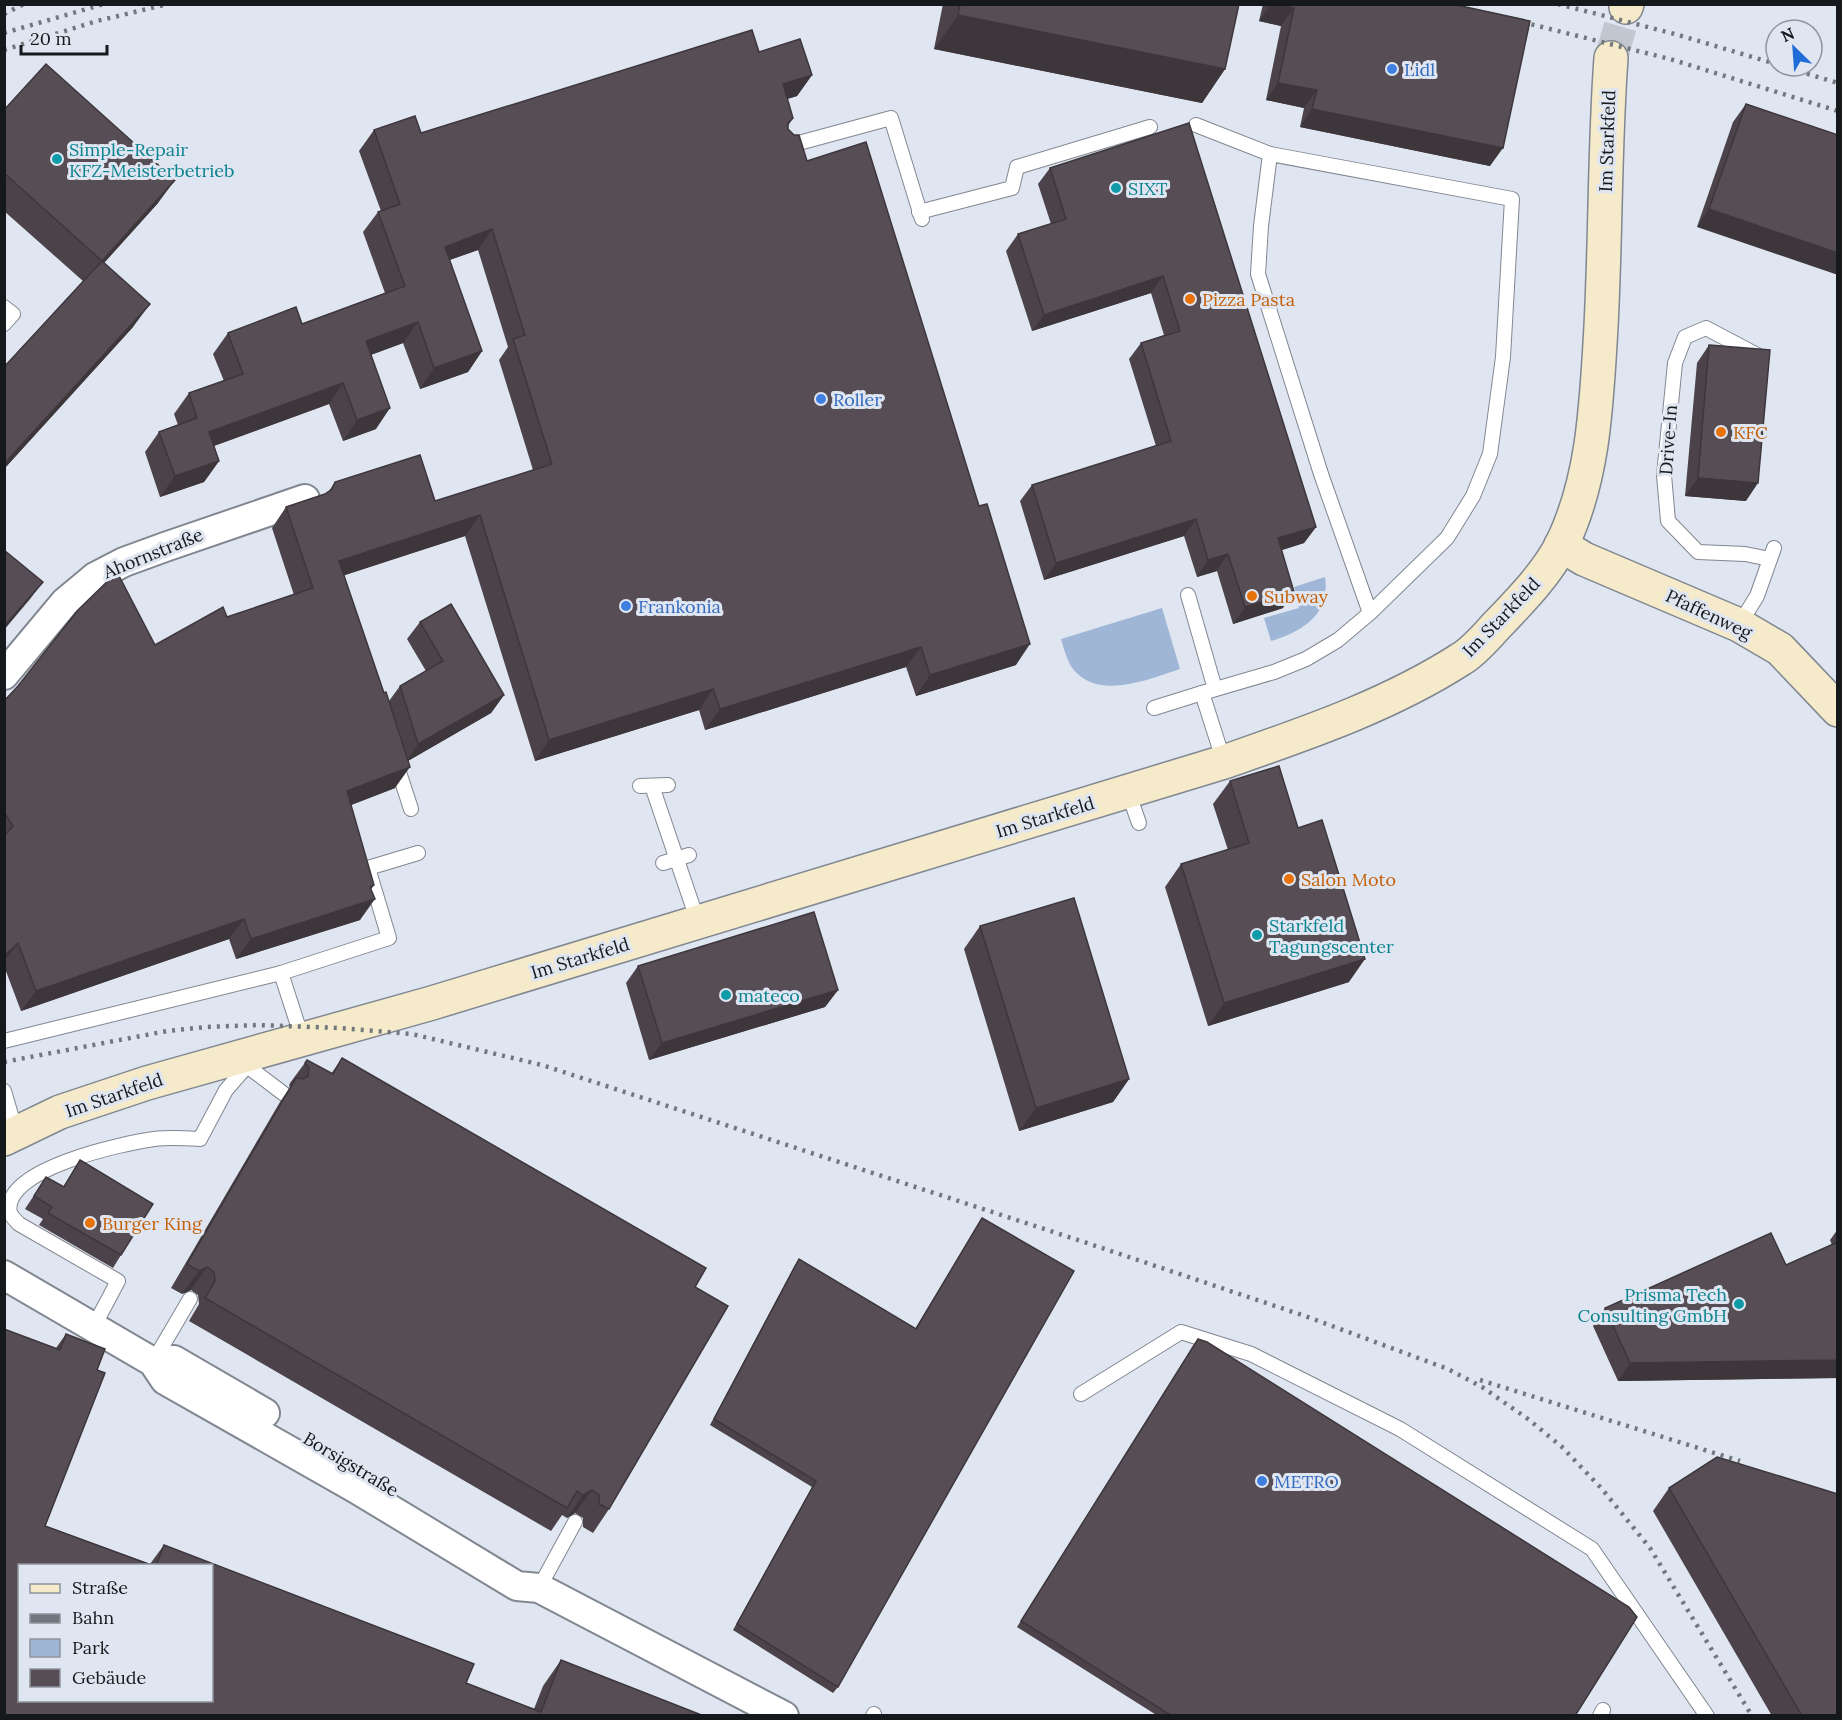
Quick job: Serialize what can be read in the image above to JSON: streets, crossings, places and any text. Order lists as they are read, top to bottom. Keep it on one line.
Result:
{"streets":{"main road":["Im Starkfeld","Pfaffenweg"],"street":["Ahornstraße","Borsigstraße"],"lane":["Drive-In"]},"crossings":[["Im Starkfeld","Pfaffenweg"],["Drive-In","Pfaffenweg"]],"places":["Lidl","Simple-Repair KFZ-Meisterbetrieb","SIXT","Pizza Pasta","Roller","KFC","Subway","Frankonia","Salon Moto","Starkfeld Tagungscenter","mateco","Burger King","Prisma Tech Consulting GmbH","METRO"],"legend":["Straße","Bahn","Park","Gebäude"],"scale_bar":"20 m","north":"top left"}
